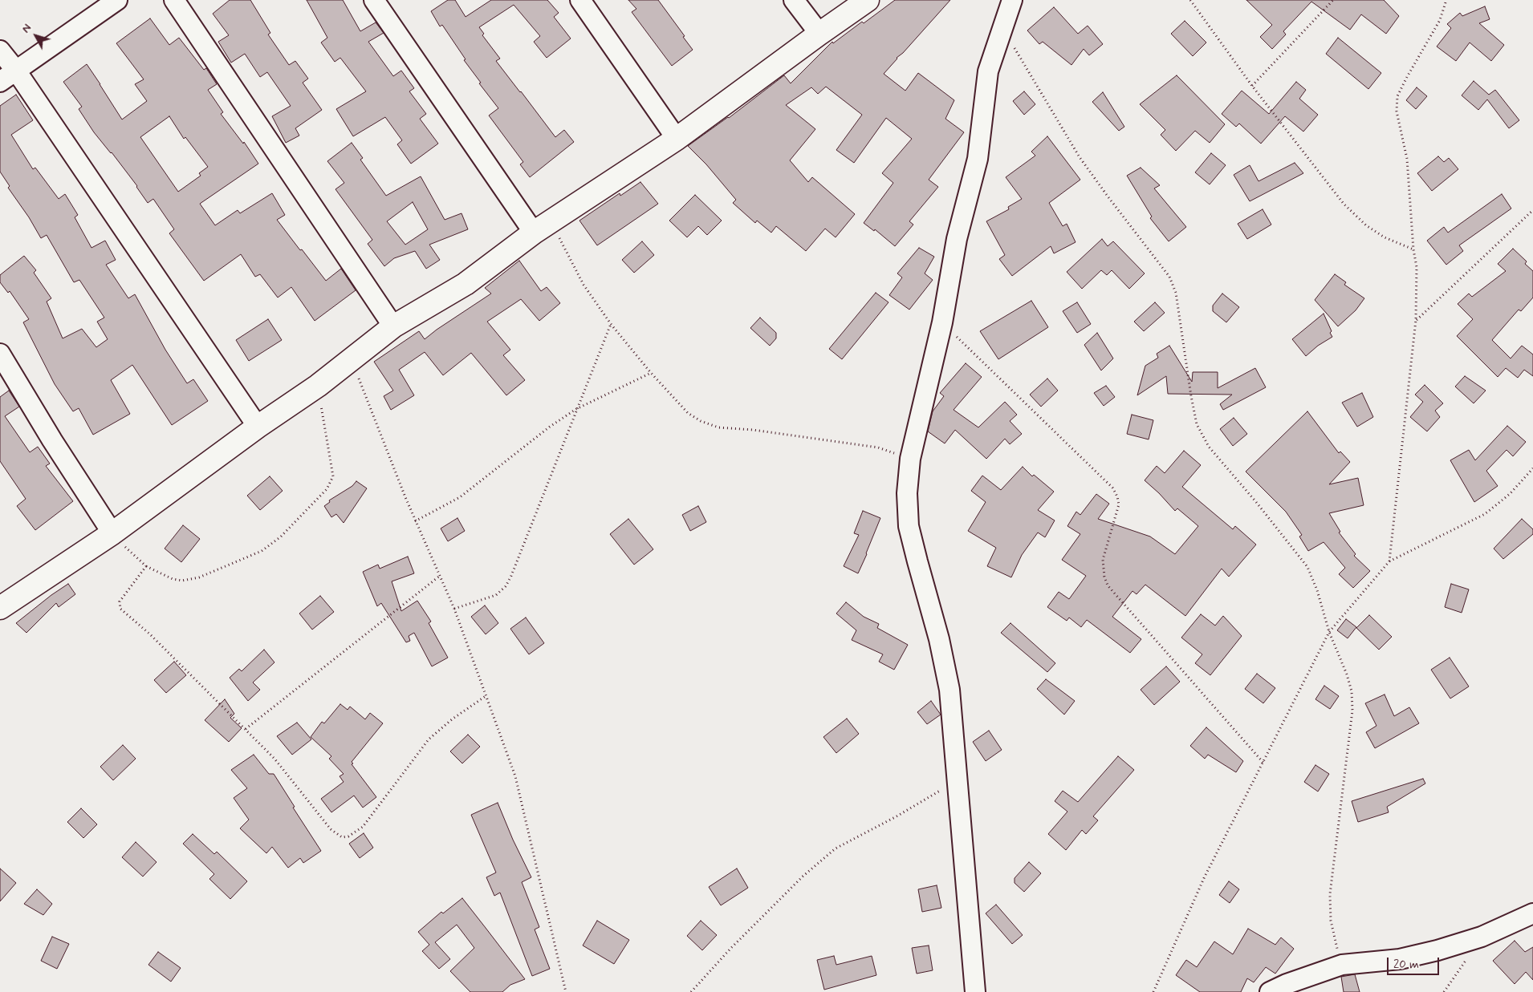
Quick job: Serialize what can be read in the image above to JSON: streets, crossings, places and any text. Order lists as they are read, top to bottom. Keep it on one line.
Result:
{"scale_bar":"20 m","north":"top left"}
